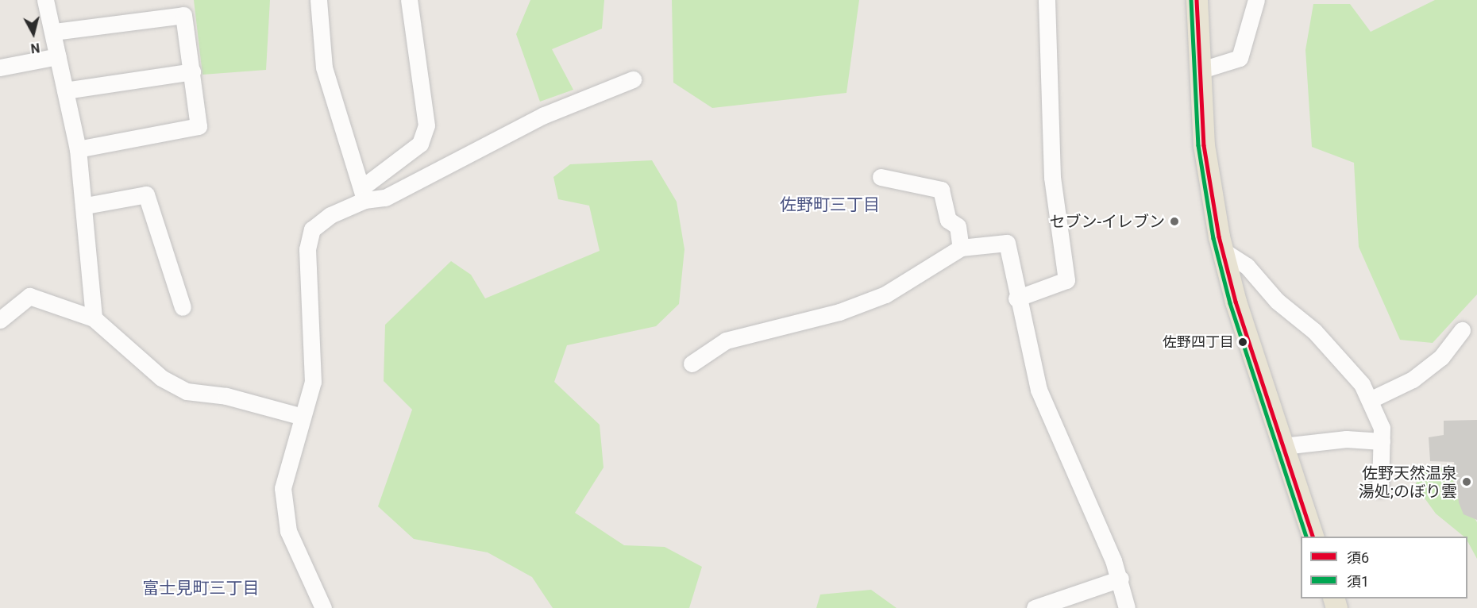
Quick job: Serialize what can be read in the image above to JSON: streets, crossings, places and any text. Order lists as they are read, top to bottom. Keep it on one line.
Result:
{"districts":["佐野町三丁目","富士見町三丁目"],"places":["セブン-イレブン","佐野四丁目","佐野天然温泉 湯処;のぼり雲"],"lines":["transit line 須6","transit line 須1"],"legend":["須6","須1"],"north":"bottom"}
